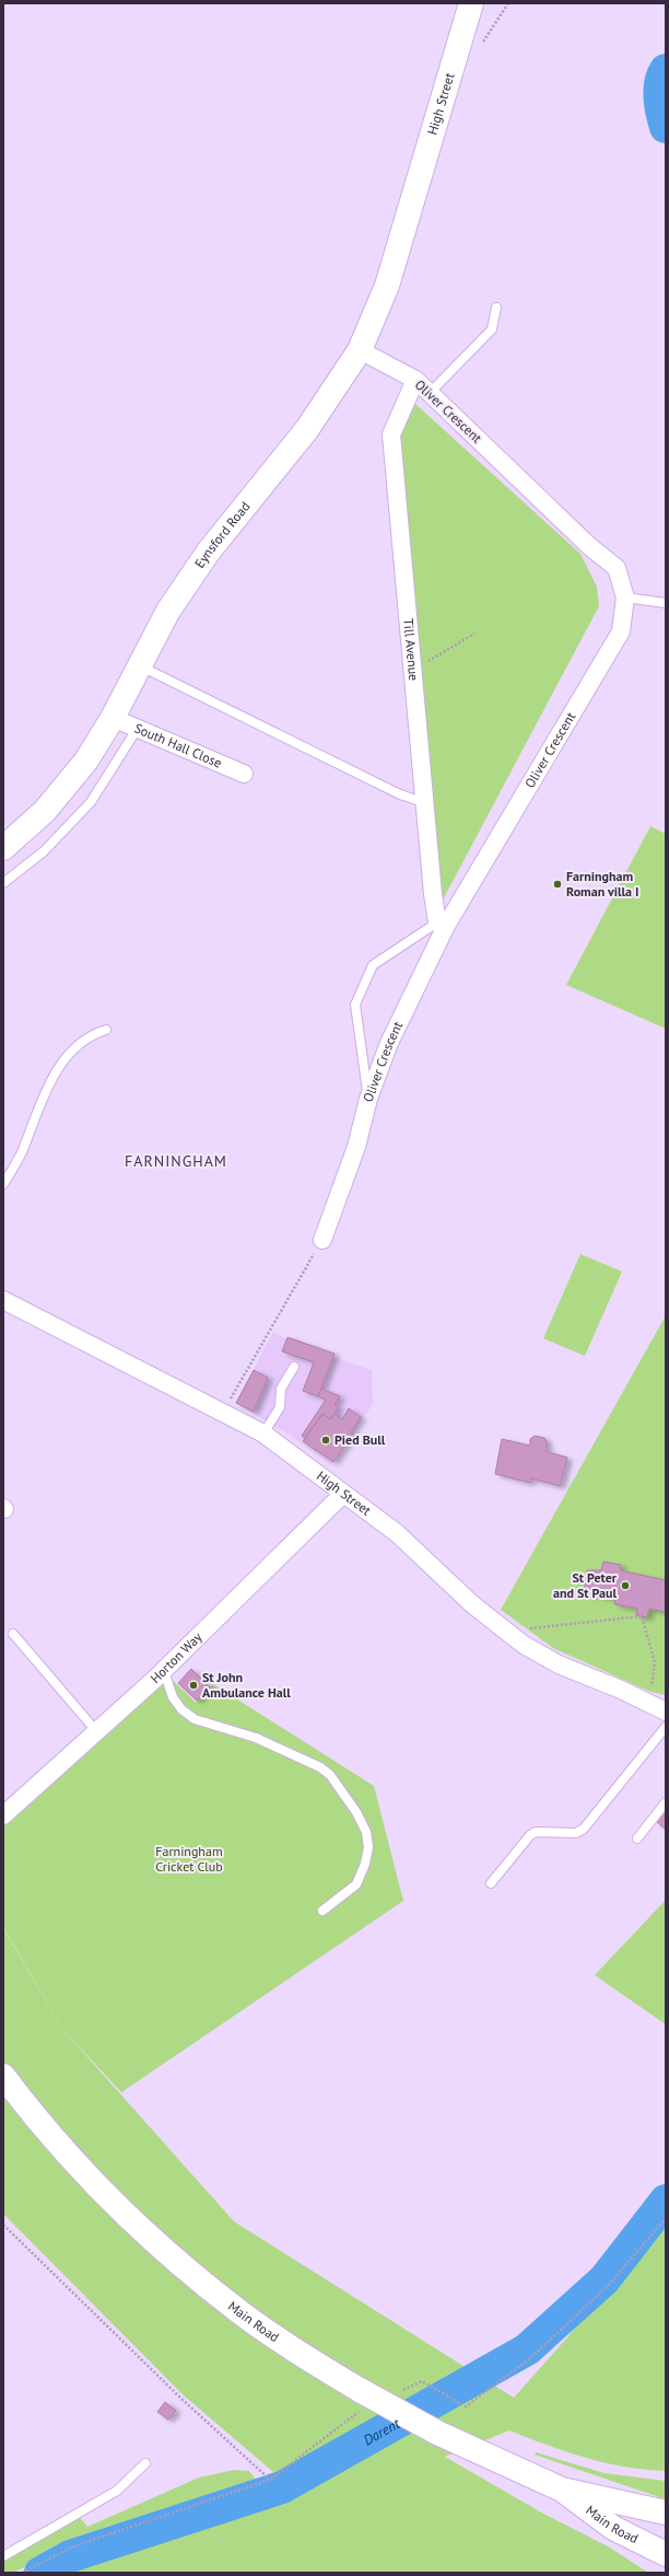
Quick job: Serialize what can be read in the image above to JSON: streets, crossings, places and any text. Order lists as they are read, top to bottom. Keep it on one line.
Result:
{"streets":{"main road":["High Street","Eynsford Road","Main Road"],"street":["Oliver Crescent","Till Avenue","South Hall Close","Horton Way"]},"crossings":[["High Street","Eynsford Road"],["High Street","Horton Way"],["Oliver Crescent","Eynsford Road"],["Oliver Crescent","Till Avenue"],["Eynsford Road","South Hall Close"]],"districts":["FARNINGHAM"],"water":["Darent"],"parks":["Farningham Cricket Club"],"places":["Farningham Roman villa I","Pied Bull","St Peter and St Paul","St John Ambulance Hall"]}
